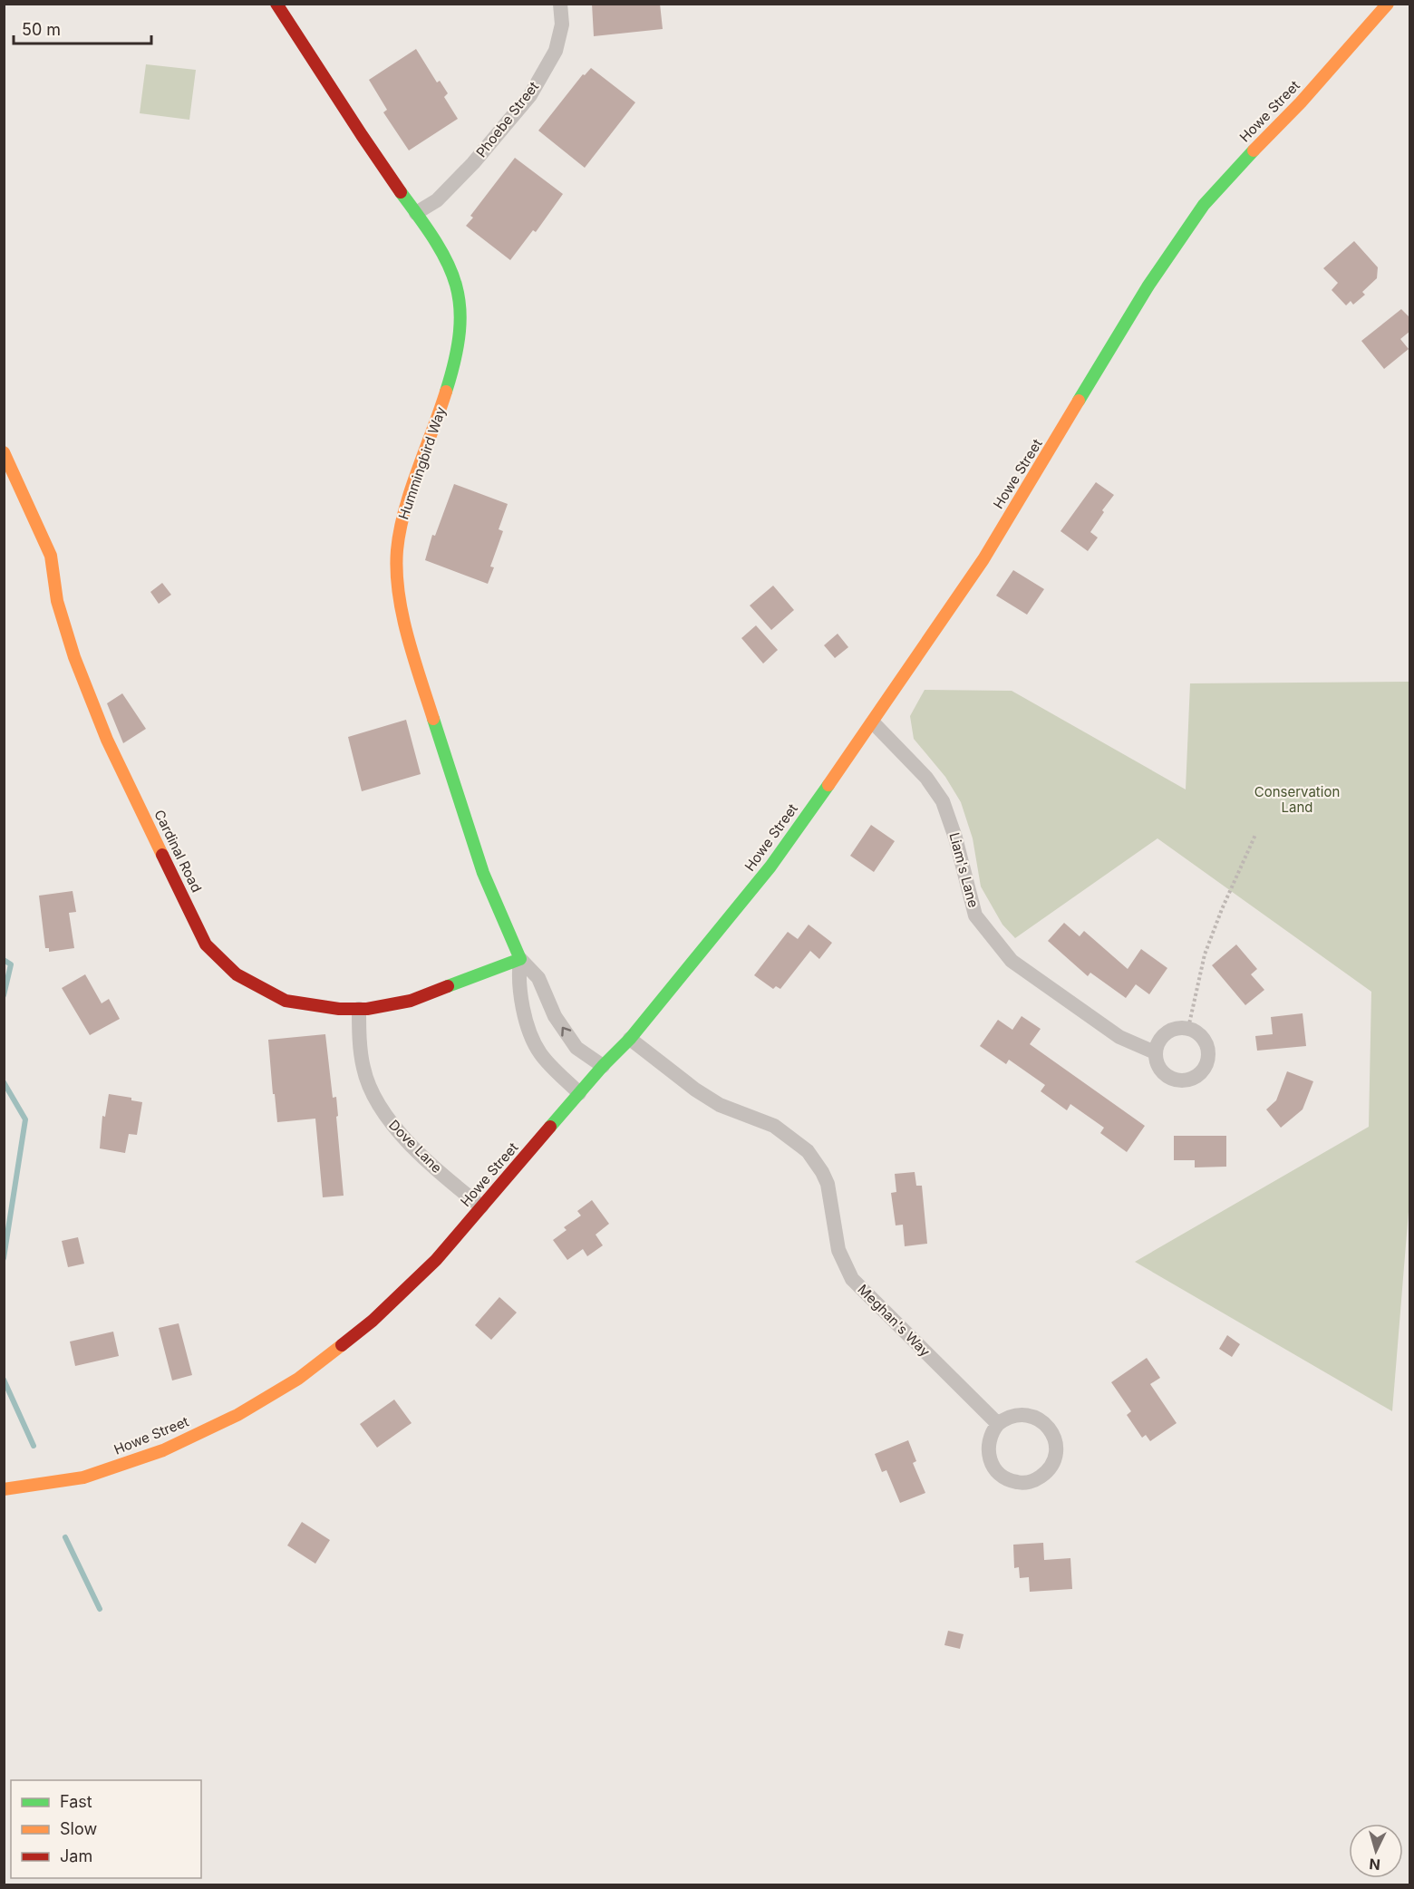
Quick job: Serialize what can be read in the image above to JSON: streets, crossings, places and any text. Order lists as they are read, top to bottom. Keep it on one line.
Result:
{"streets":{"street":["Howe Street","Phoebe Street","Hummingbird Way","Cardinal Road","Liam's Lane","Dove Lane","Meghan's Way"]},"crossings":[["Howe Street","Hummingbird Way"],["Howe Street","Liam's Lane"],["Howe Street","Dove Lane"],["Howe Street","Meghan's Way"],["Phoebe Street","Hummingbird Way"],["Hummingbird Way","Cardinal Road"],["Cardinal Road","Dove Lane"]],"parks":["Conservation Land"],"legend":["Fast","Slow","Jam"],"scale_bar":"50 m","north":"bottom"}
